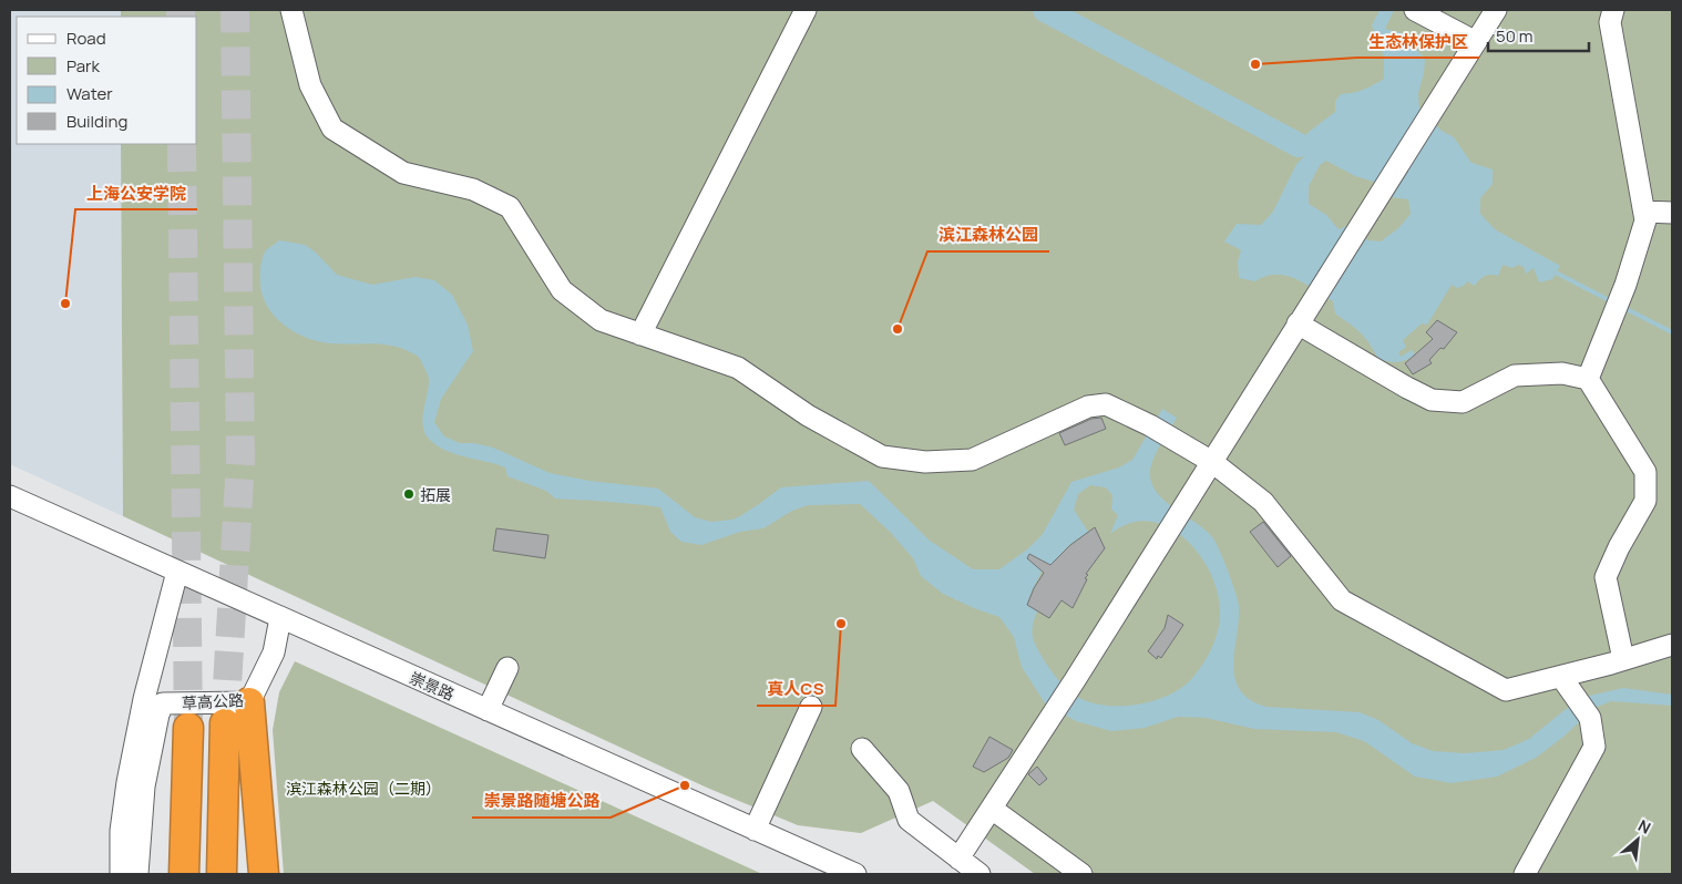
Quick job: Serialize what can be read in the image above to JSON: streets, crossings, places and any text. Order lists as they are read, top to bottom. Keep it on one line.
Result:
{"streets":{"street":["崇景路","草高公路"]},"crossings":[["崇景路","草高公路"]],"parks":["滨江森林公园（二期）"],"places":["生态林保护区","上海公安学院","滨江森林公园","拓展","真人CS","崇景路随塘公路"],"legend":["Road","Park","Water","Building"],"scale_bar":"50 m","north":"top right"}
